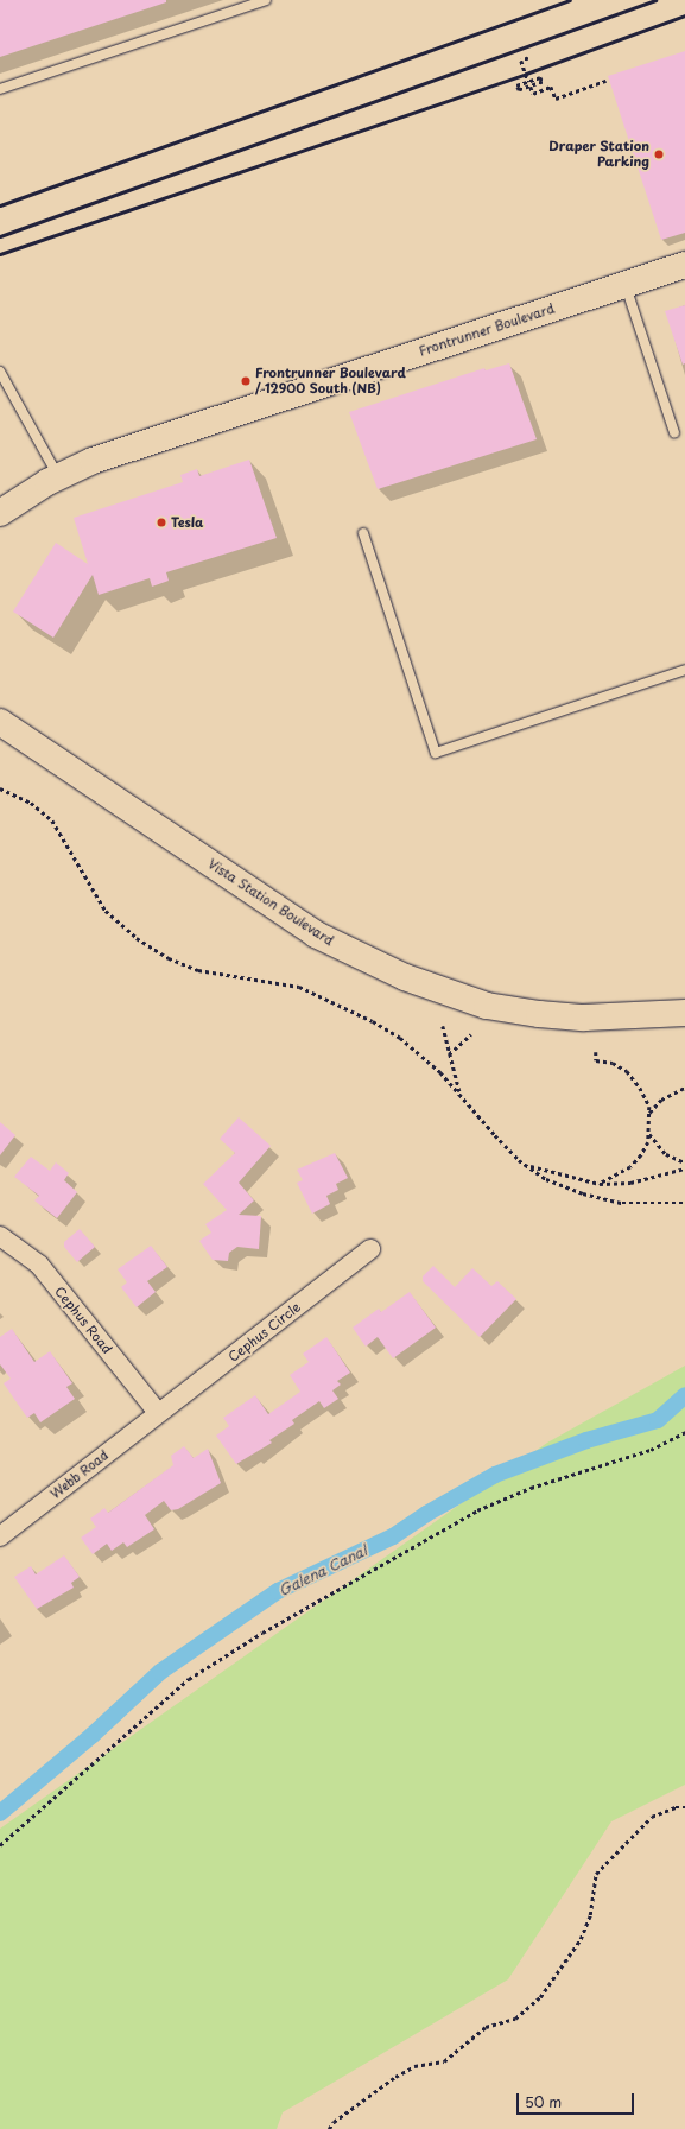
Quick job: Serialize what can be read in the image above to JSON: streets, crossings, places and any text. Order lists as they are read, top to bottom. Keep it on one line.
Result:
{"streets":{"street":["Frontrunner Boulevard","Vista Station Boulevard","Cephus Road","Cephus Circle","Webb Road"]},"crossings":[["Cephus Road","Cephus Circle"],["Cephus Road","Webb Road"],["Cephus Circle","Webb Road"]],"water":["Galena Canal"],"places":["Draper Station Parking","Frontrunner Boulevard / 12900 South (NB)","Tesla"],"scale_bar":"50 m"}
